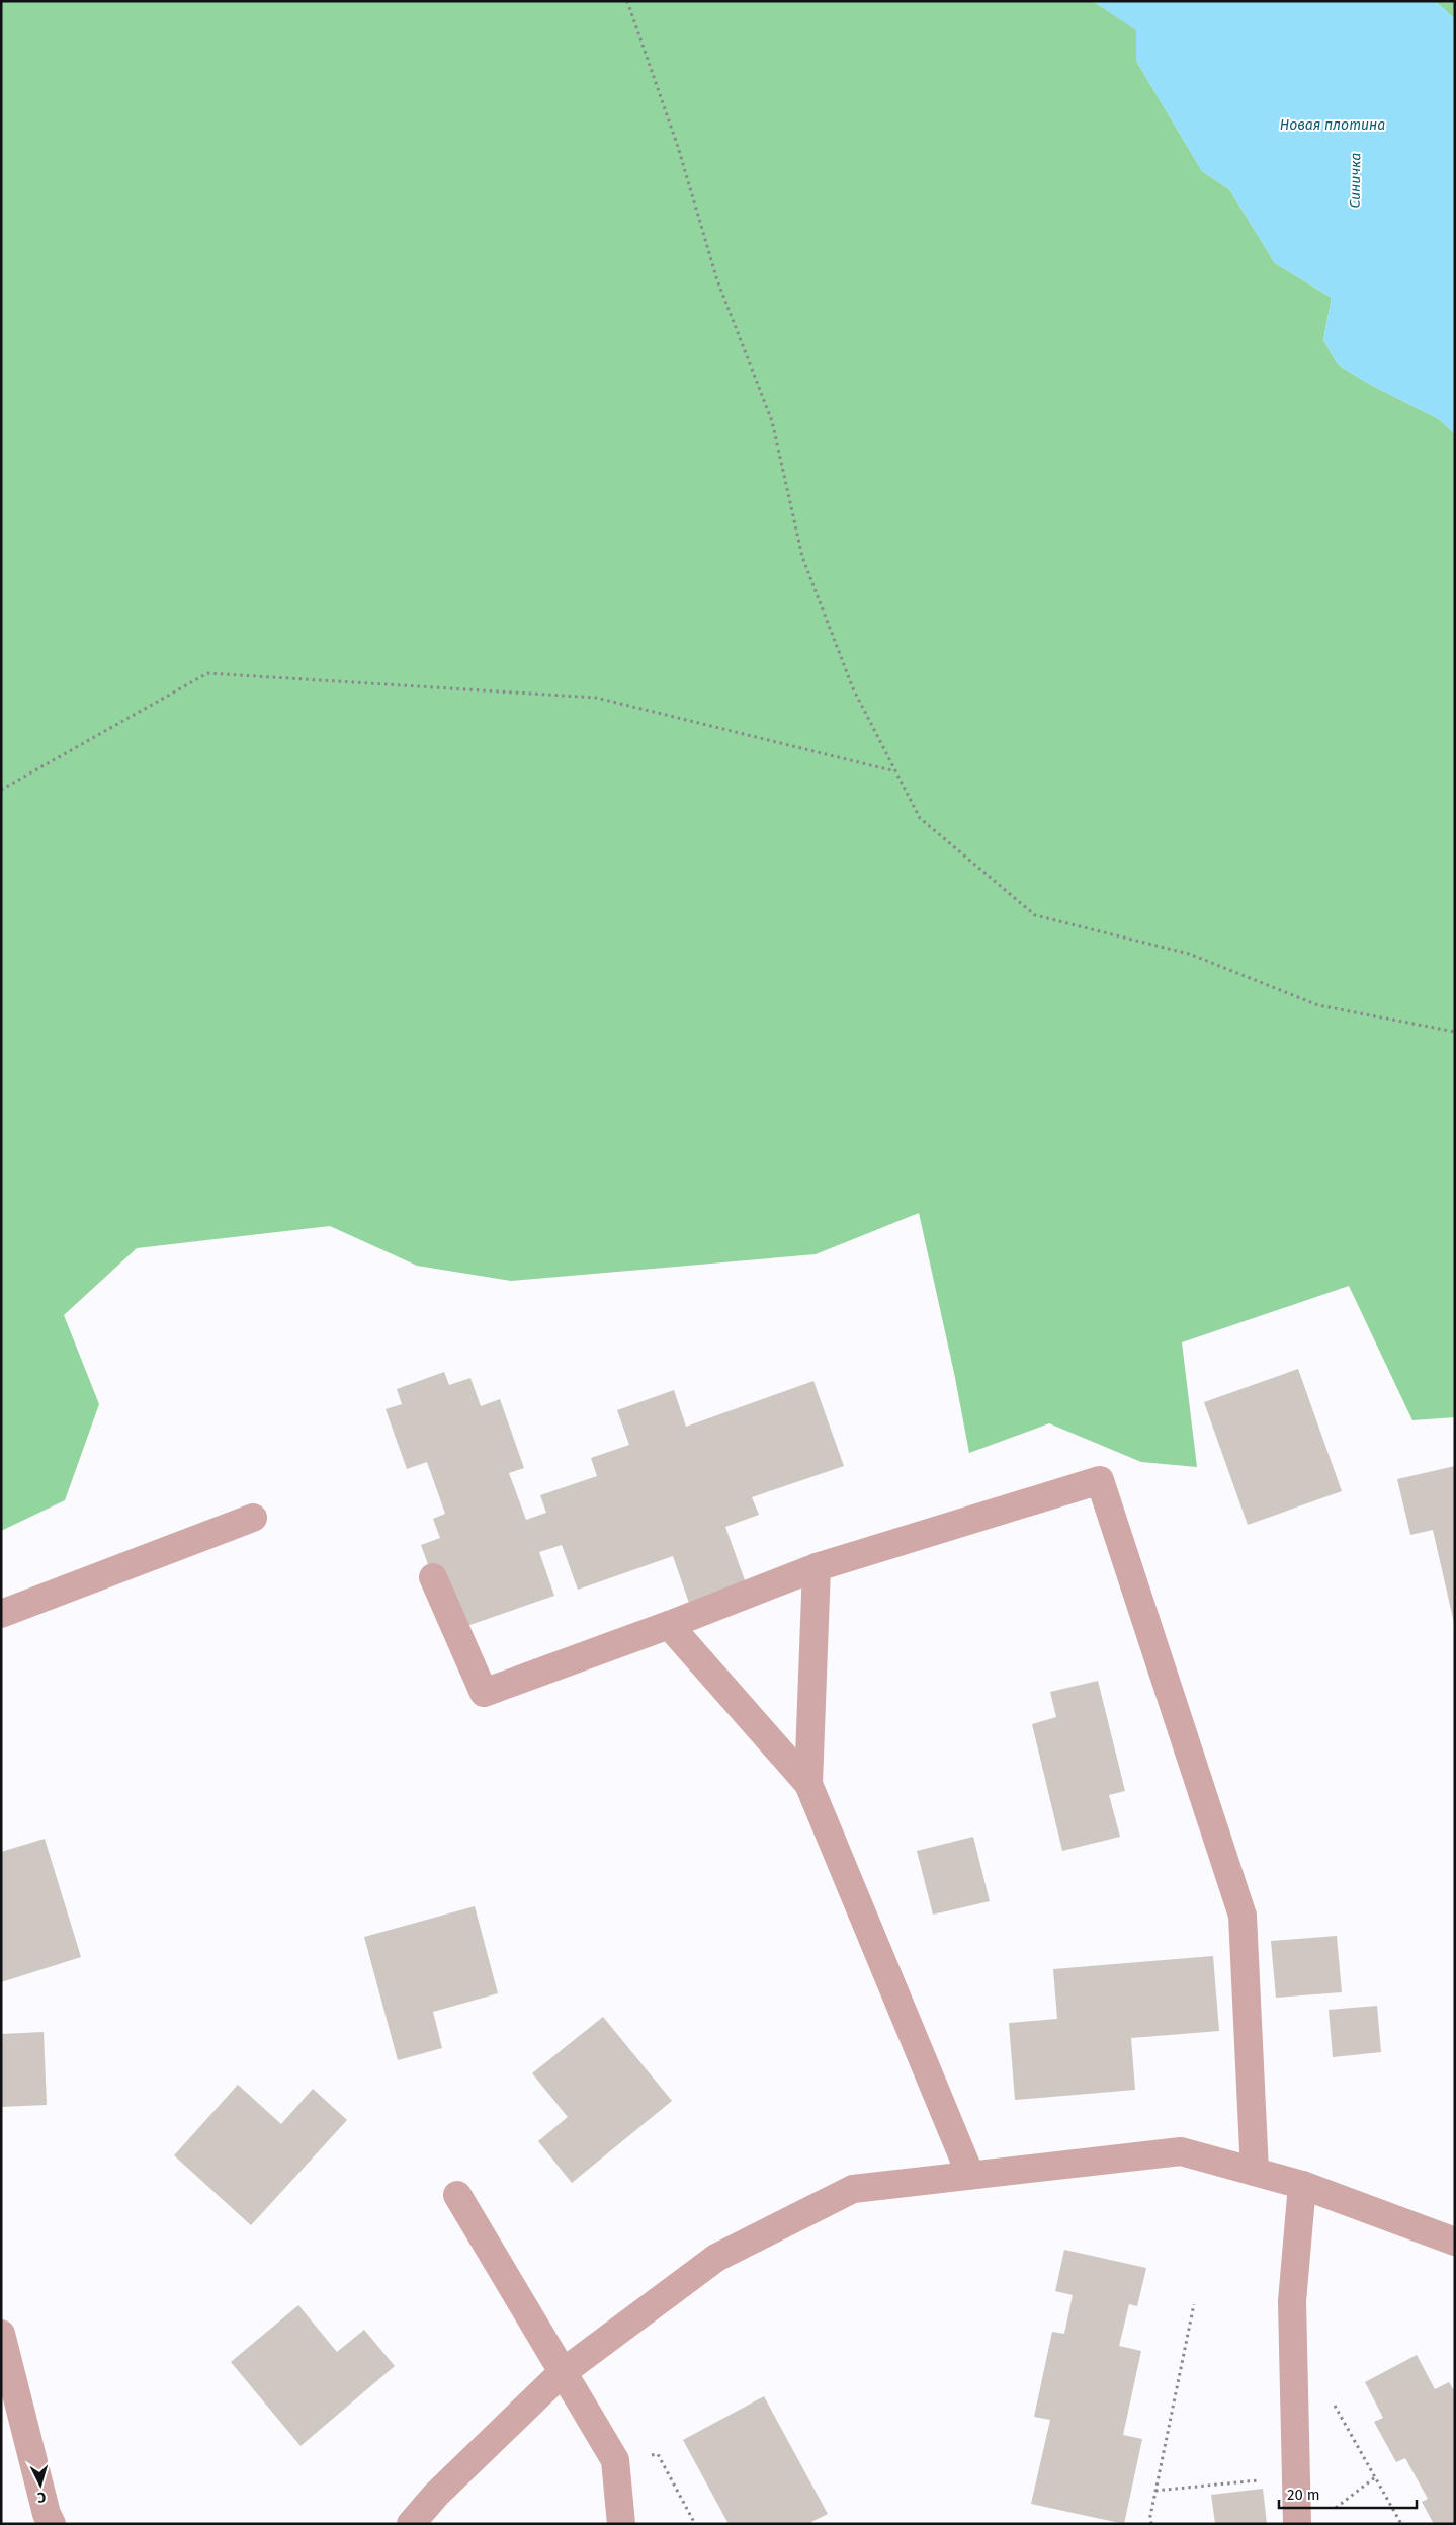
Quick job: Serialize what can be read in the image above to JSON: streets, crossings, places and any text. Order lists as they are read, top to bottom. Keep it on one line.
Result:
{"water":["Новая плотина","Синичка"],"scale_bar":"20 m","north":"bottom"}
